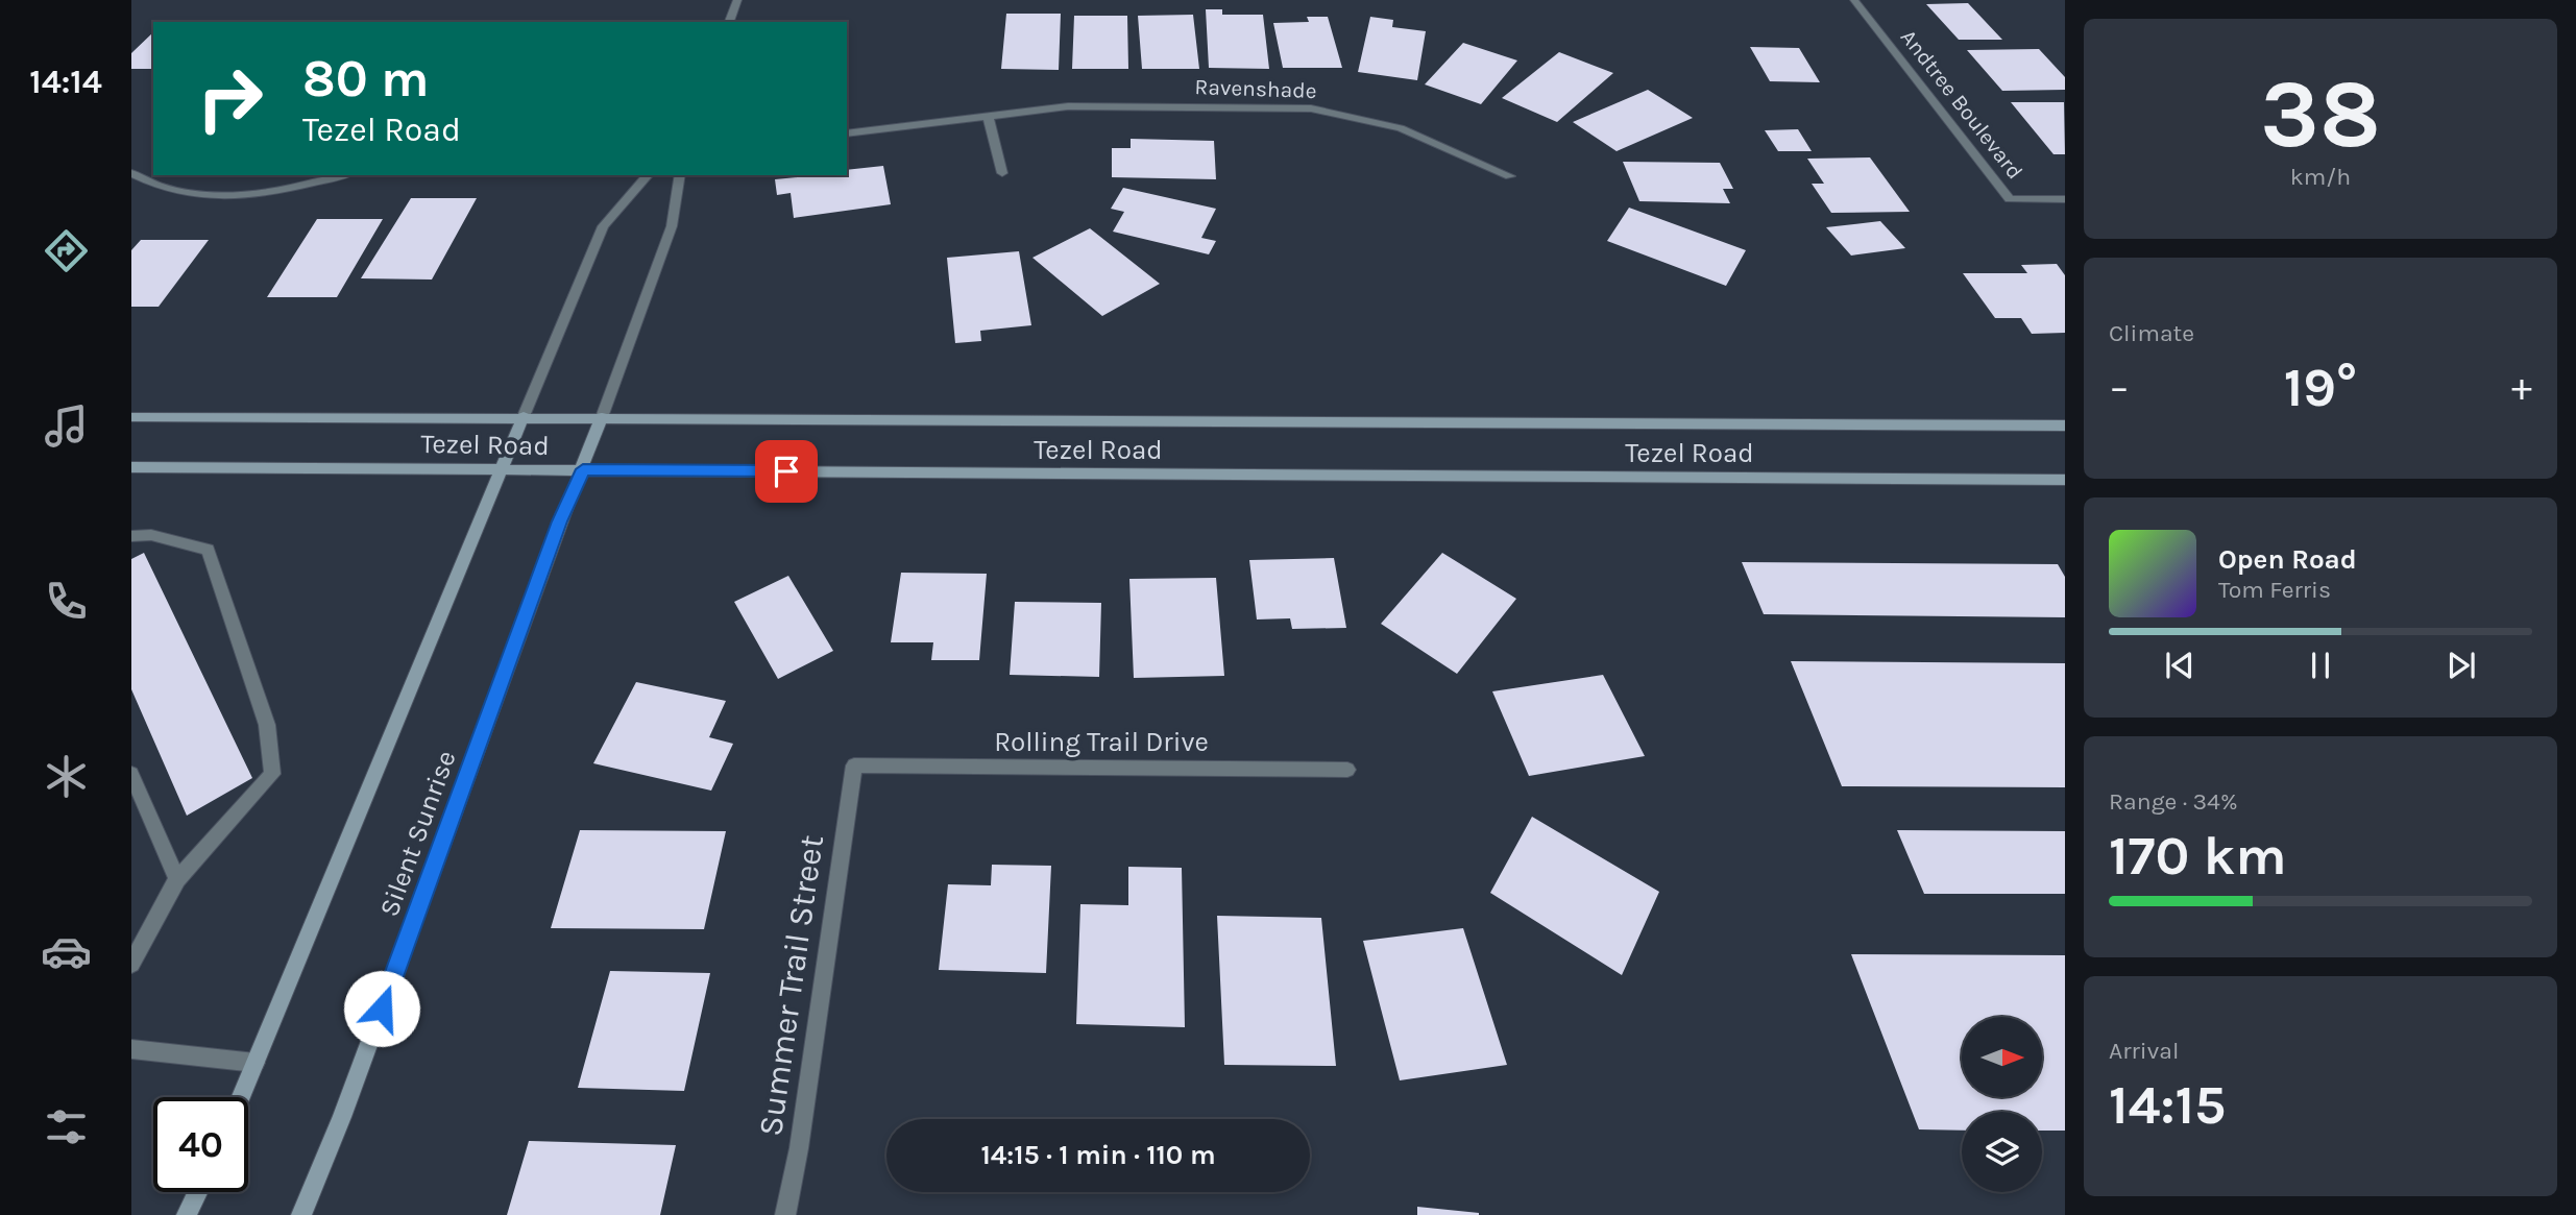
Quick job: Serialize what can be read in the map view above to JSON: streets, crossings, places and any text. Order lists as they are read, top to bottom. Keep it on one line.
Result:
{"streets":{"main road":["Tezel Road","Silent Sunrise"],"street":["Ravenshade","Andtree Boulevard","Rolling Trail Drive","Summer Trail Street"]},"crossings":[["Tezel Road","Silent Sunrise"],["Rolling Trail Drive","Summer Trail Street"]],"north":"right","page":{"tabs":"14:14","tile":[["38","km/h"],"Climate",["Range · 34%","170 km"],["Arrival","14:15"]],"turn":["80 m","Tezel Road"],"heat":["−","19°","+"],"song":["Open Road","Tom Ferris"],"limit":"40","trip":"14:15 · 1 min · 110 m"}}
